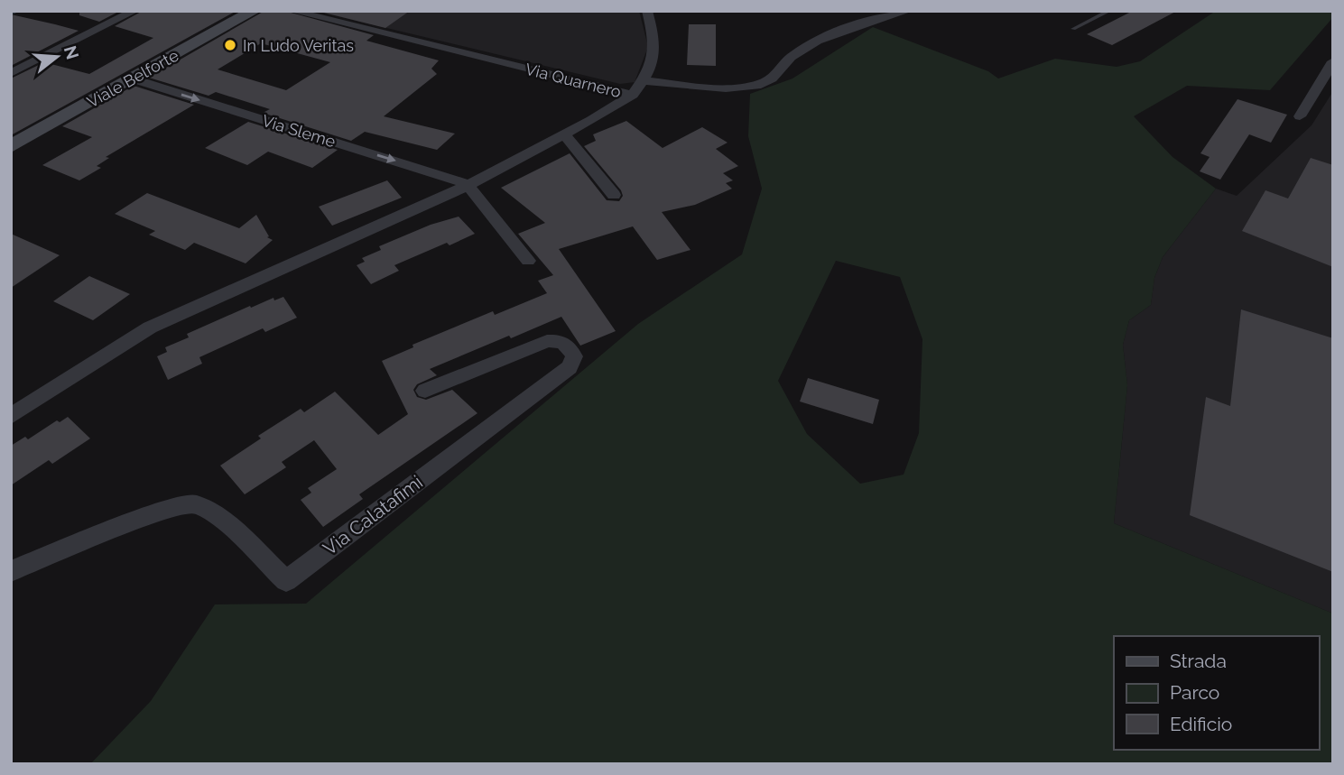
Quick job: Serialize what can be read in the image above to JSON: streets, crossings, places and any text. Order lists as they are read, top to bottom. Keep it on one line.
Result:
{"streets":{"main road":["Viale Belforte"],"street":["Via Quarnero","Via Sleme","Via Calatafimi"]},"crossings":[["Viale Belforte","Via Sleme"]],"one_way":["Via Sleme"],"places":["In Ludo Veritas"],"legend":["Strada","Parco","Edificio"],"north":"right"}
